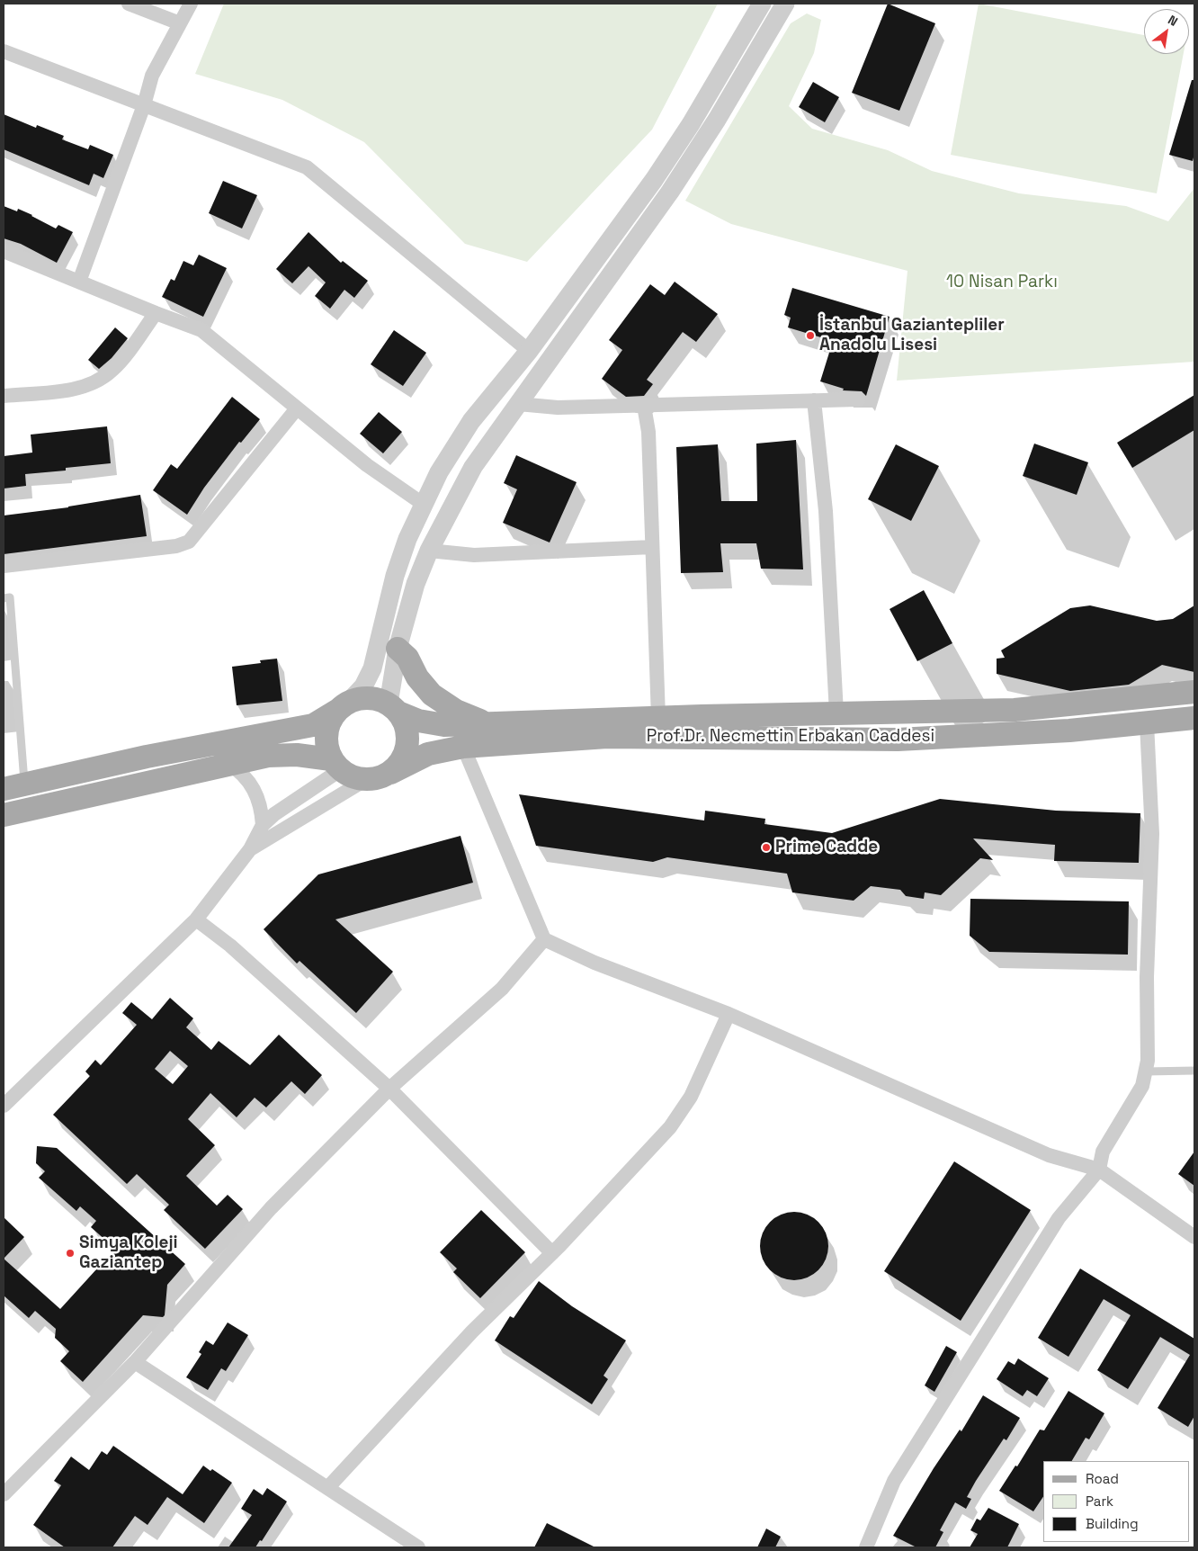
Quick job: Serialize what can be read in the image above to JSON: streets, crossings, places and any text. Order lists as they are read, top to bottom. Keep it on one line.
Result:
{"streets":{"main road":["Prof.Dr. Necmettin Erbakan Caddesi"]},"parks":["10 Nisan Parkı"],"places":["İstanbul Gaziantepliler Anadolu Lisesi","Prime Cadde","Simya Koleji Gaziantep"],"legend":["Road","Park","Building"],"north":"top right"}
